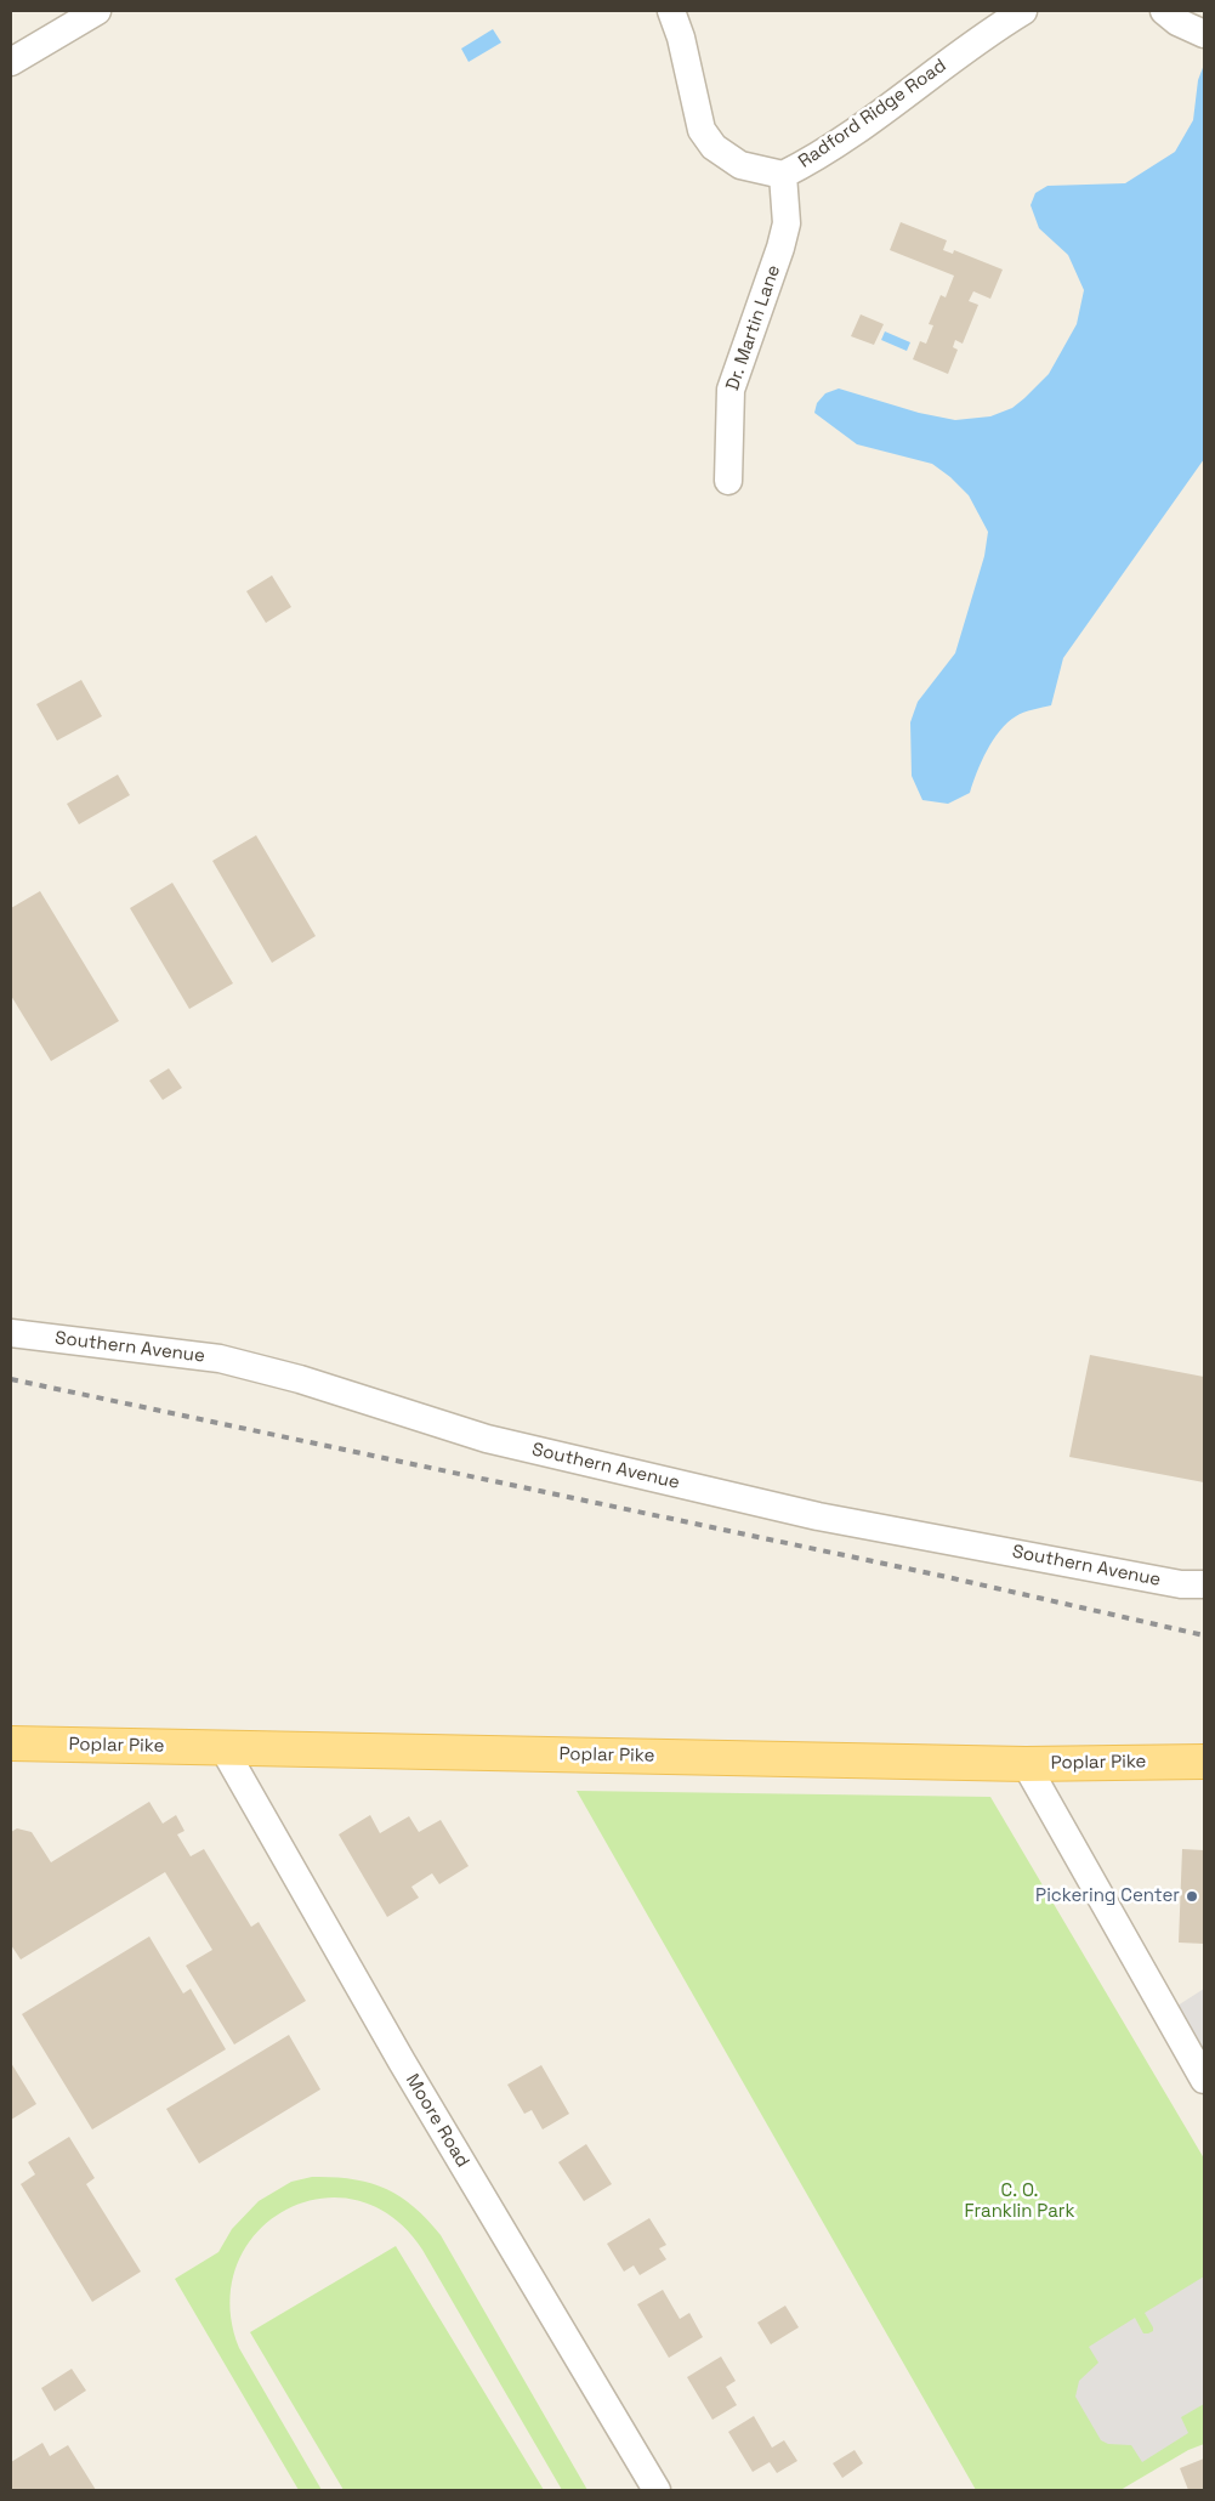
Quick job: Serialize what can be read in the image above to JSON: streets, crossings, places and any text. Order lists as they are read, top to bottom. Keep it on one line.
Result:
{"streets":{"main road":["Poplar Pike"],"street":["Radford Ridge Road","Dr. Martin Lane","Southern Avenue","Moore Road"]},"crossings":[["Radford Ridge Road","Dr. Martin Lane"],["Poplar Pike","Moore Road"]],"parks":["C. O. Franklin Park"],"places":["Pickering Center"]}
